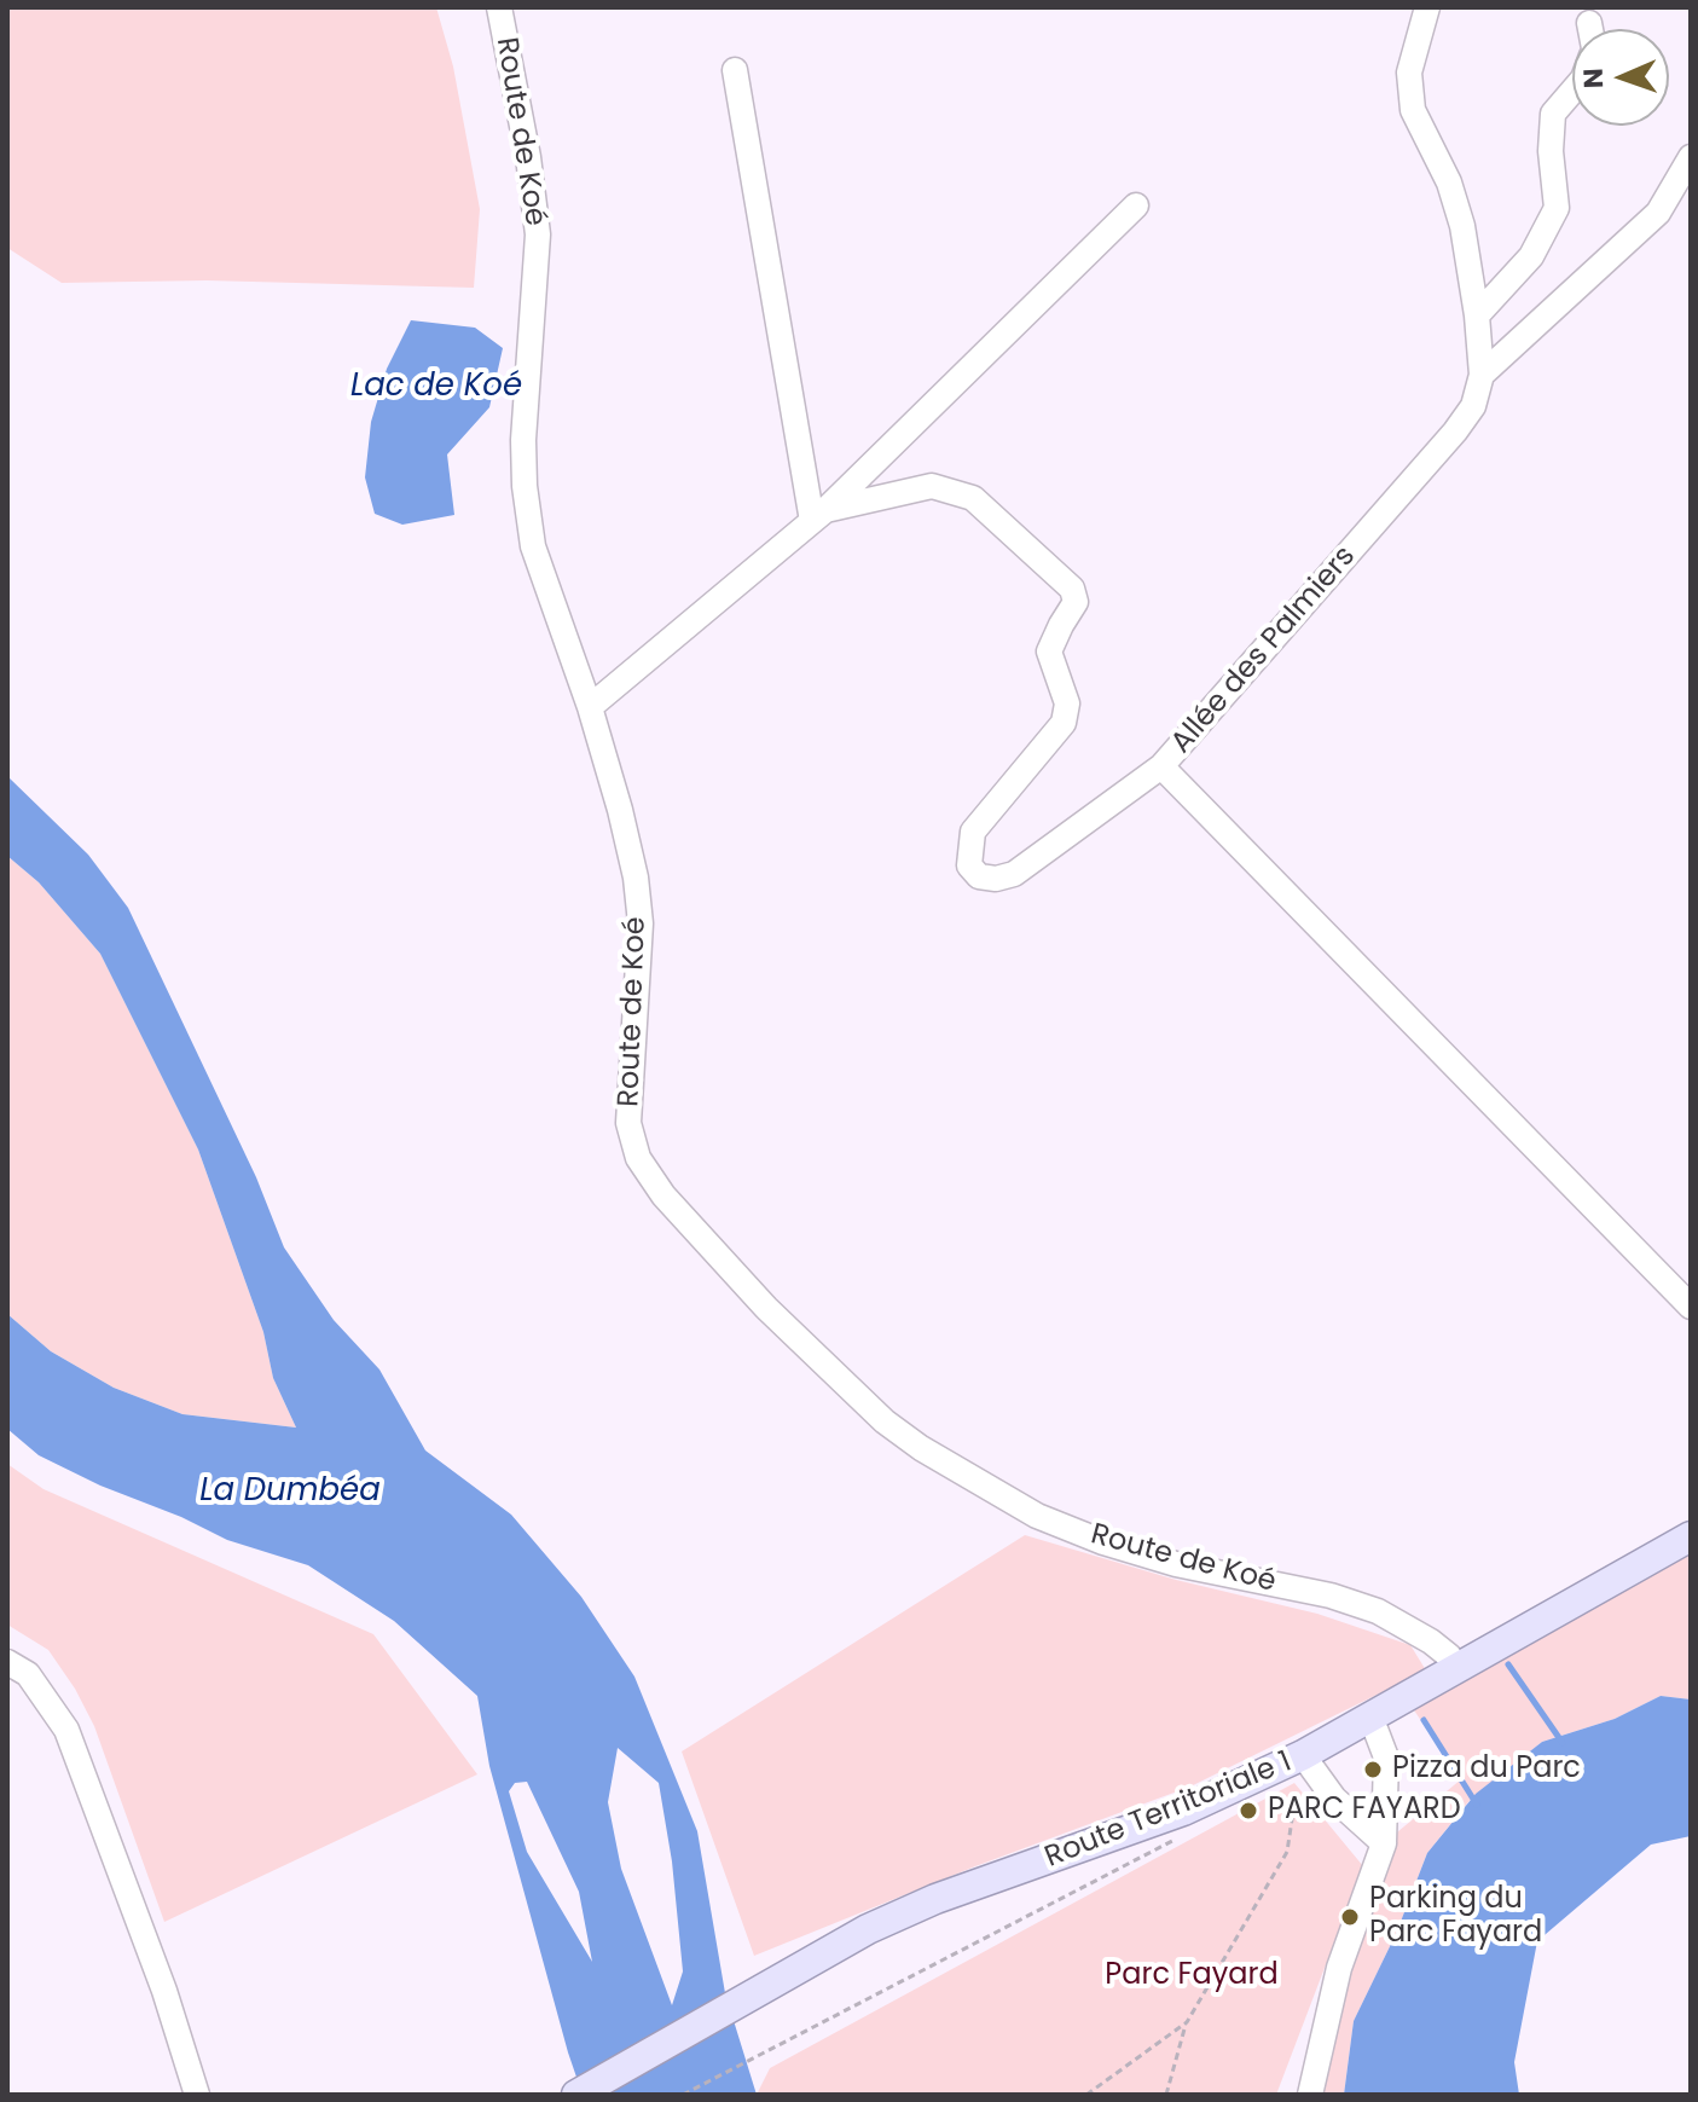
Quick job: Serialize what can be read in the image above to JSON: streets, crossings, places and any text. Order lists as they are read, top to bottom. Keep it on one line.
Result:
{"streets":{"main road":["Route Territoriale 1"],"street":["Route de Koé","Allée des Palmiers"]},"crossings":[["Route de Koé","Route Territoriale 1"]],"water":["Lac de Koé","La Dumbéa"],"parks":["Parc Fayard"],"places":["Pizza du Parc","PARC FAYARD","Parking du Parc Fayard"],"north":"left"}
